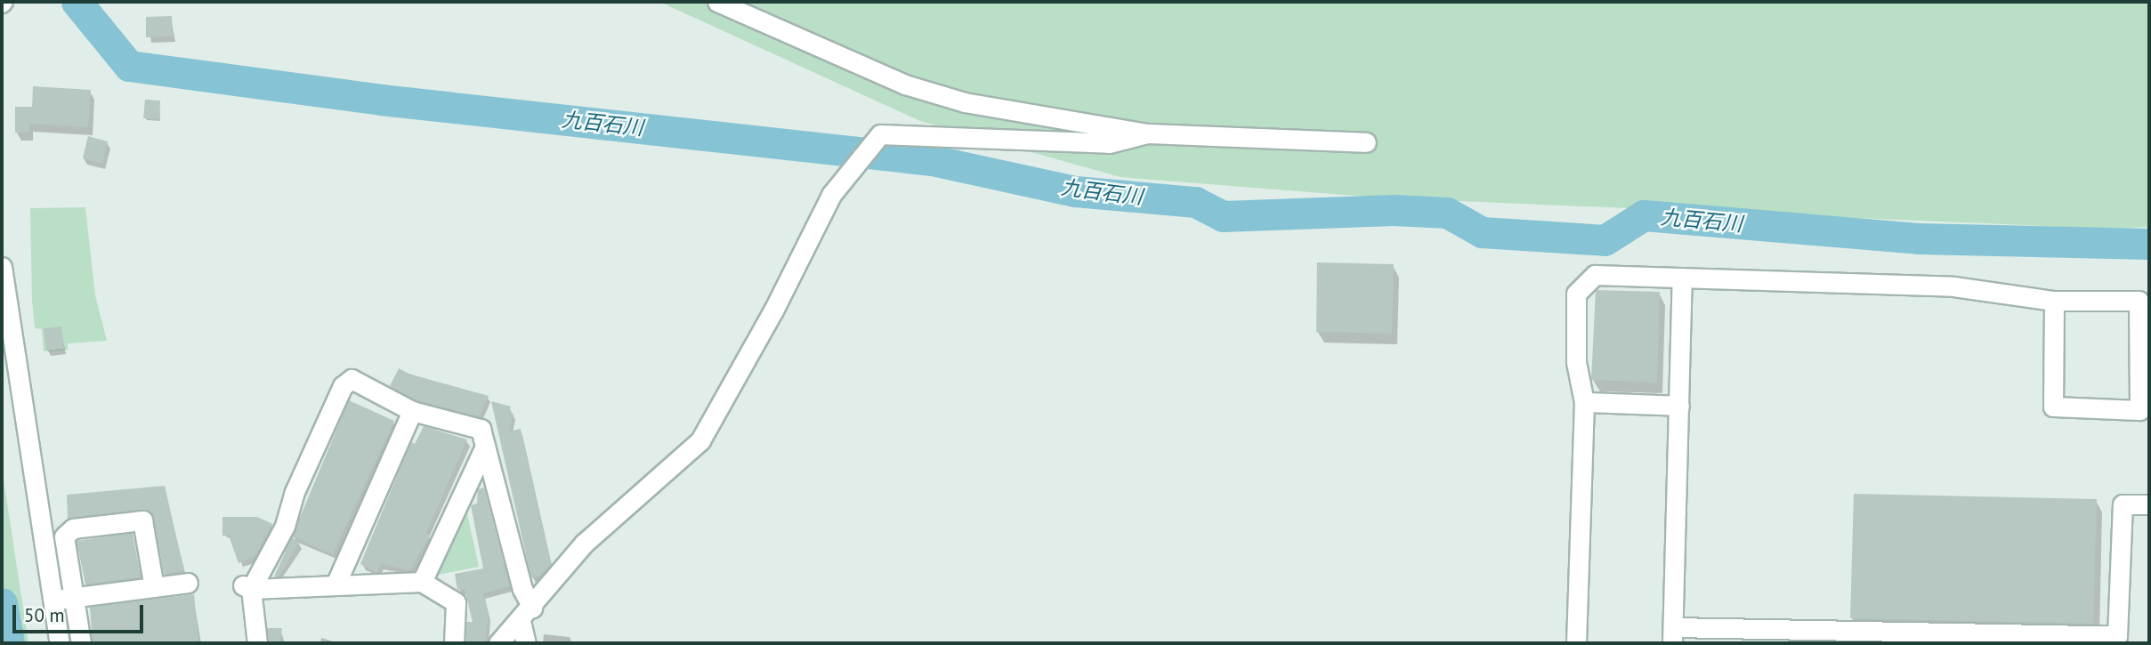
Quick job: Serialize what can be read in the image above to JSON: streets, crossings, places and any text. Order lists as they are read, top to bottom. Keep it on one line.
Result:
{"water":["九百石川"],"scale_bar":"50 m"}
